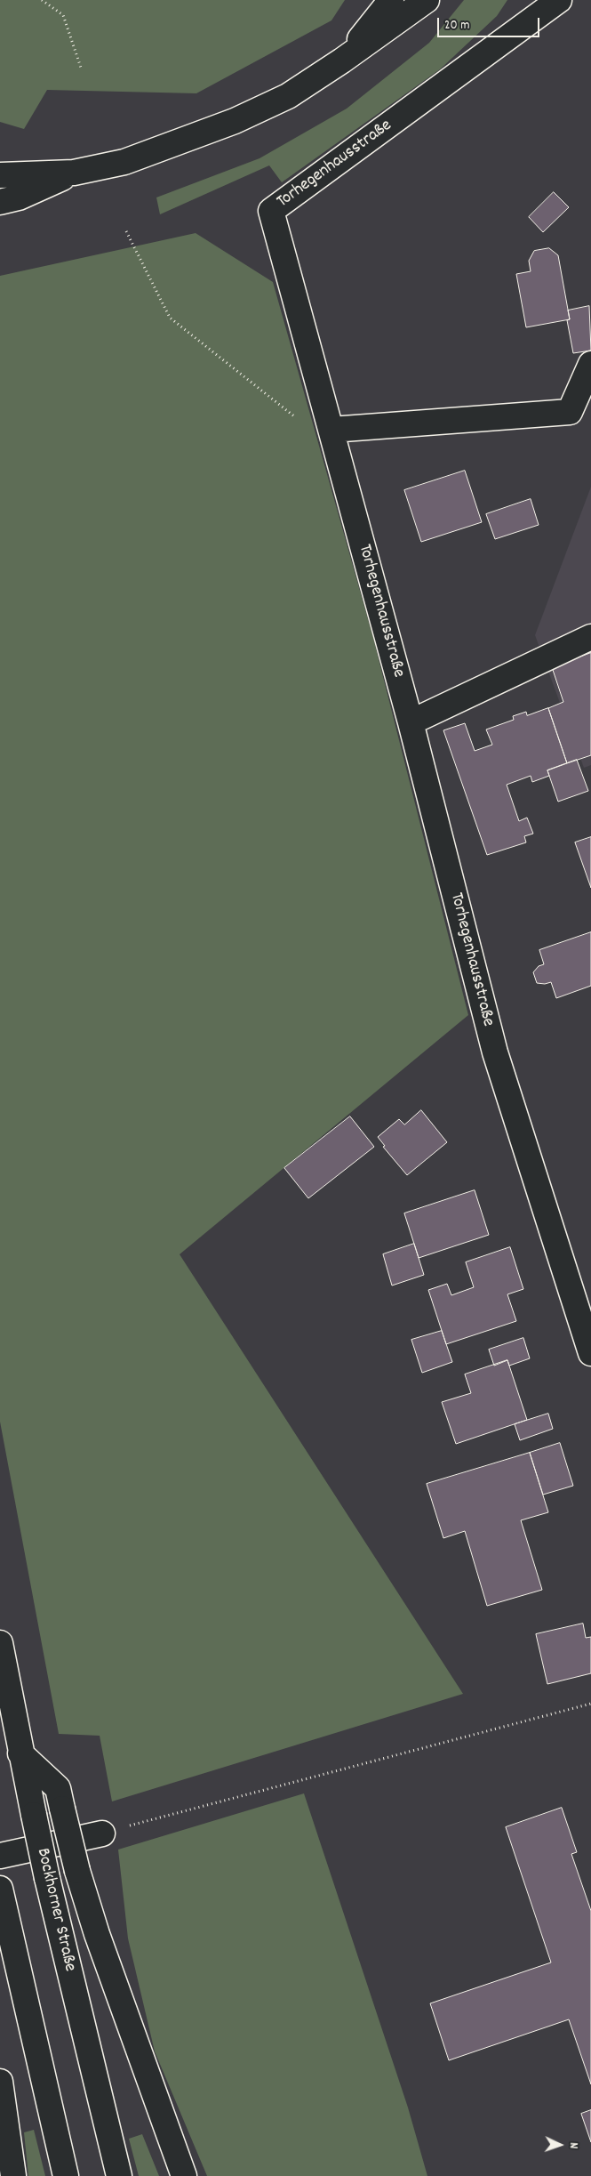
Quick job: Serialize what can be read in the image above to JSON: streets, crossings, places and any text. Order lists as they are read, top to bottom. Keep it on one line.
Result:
{"streets":{"main road":["Torhegenhausstraße","Bockhorner Straße"]},"scale_bar":"20 m","north":"right"}
